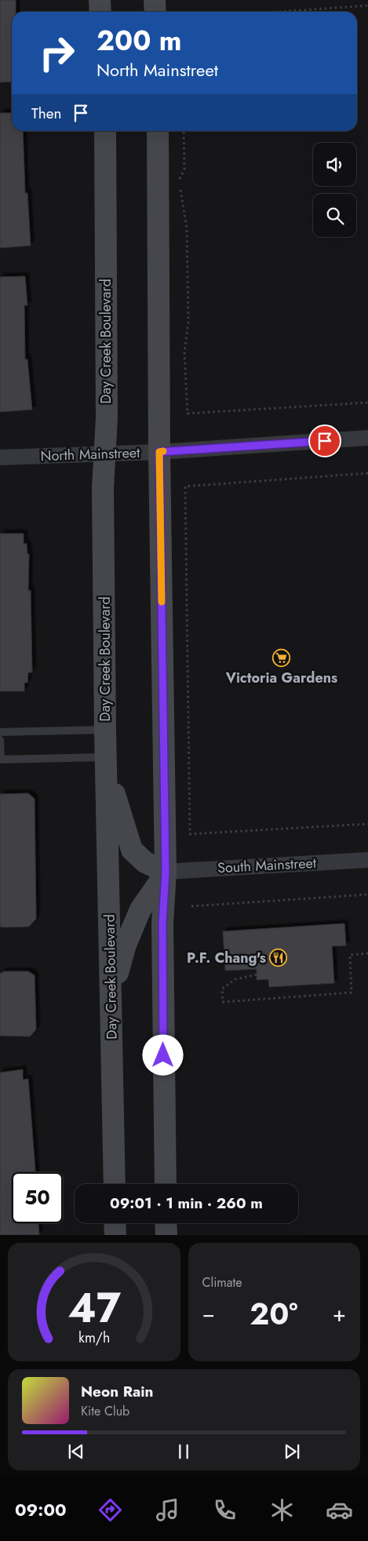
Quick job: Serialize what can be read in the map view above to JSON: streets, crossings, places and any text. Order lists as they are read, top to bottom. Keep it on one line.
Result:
{"streets":{"main road":["Day Creek Boulevard"],"street":["North Mainstreet","South Mainstreet"]},"crossings":[["Day Creek Boulevard","North Mainstreet"]],"places":{"supermarket":["Victoria Gardens"],"restaurant":["P.F. Chang's"]},"page":{"turn":["200 m","North Mainstreet"],"then":"Then","limit":"50","trip":"09:01 · 1 min · 260 m","tile":"Climate","heat":["−","20°","+"],"song":["Neon Rain","Kite Club"],"tabs":"09:00","gauge":["47","km/h"]}}
